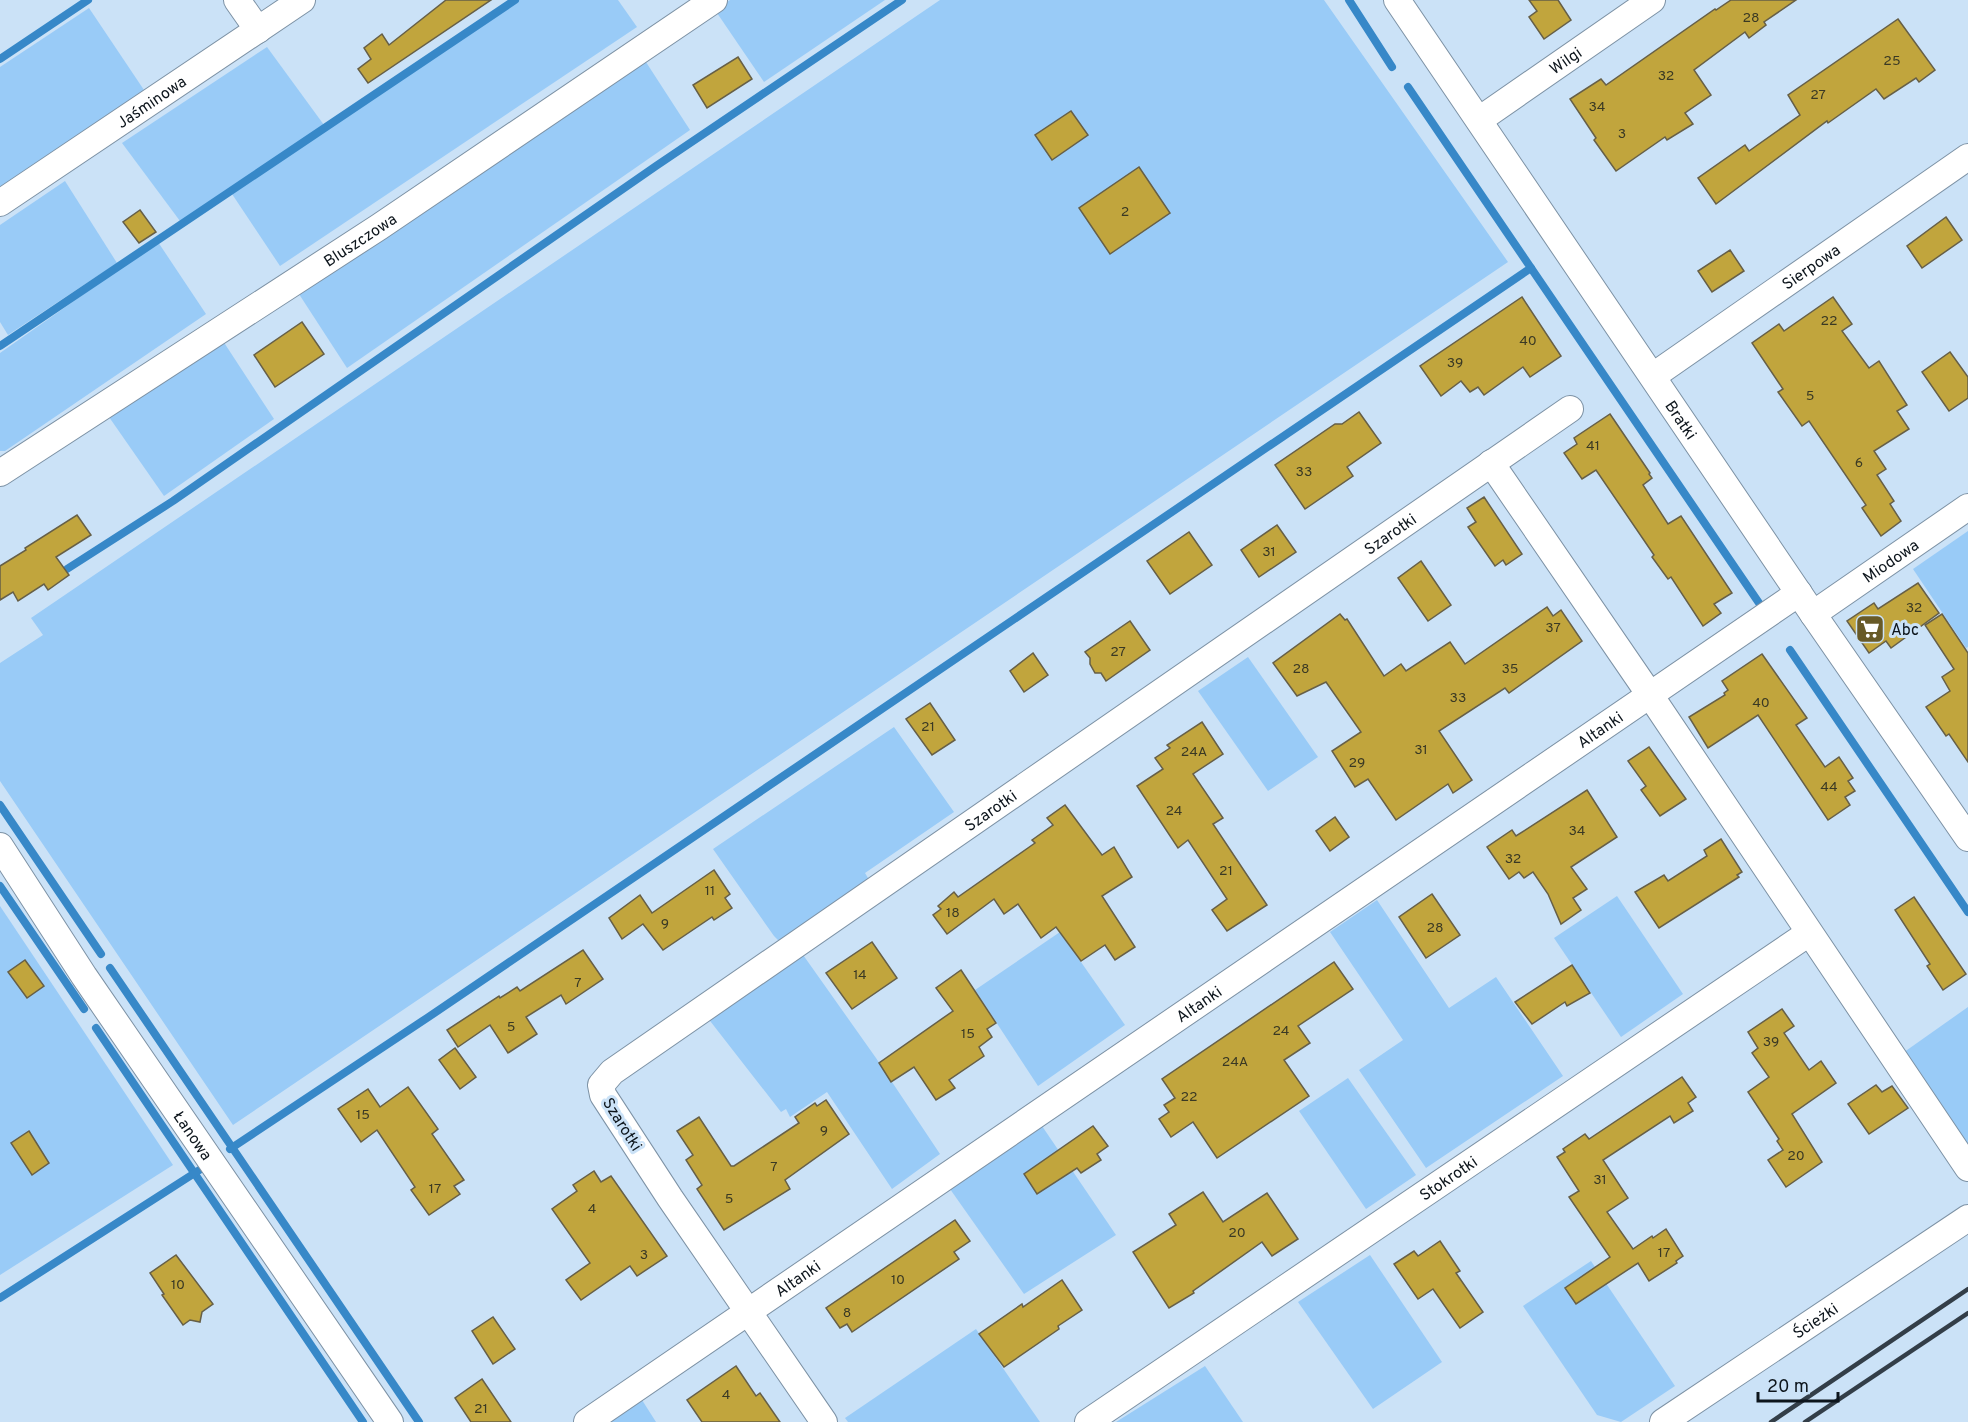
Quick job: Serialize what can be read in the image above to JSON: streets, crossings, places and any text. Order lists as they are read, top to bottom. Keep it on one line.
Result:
{"streets":{"street":["Wilgi","Jaśminowa","Bluszczowa","Sierpowa","Bratki","Szarotki","Miodowa","Altanki","Łanowa","Stokrotki","Ścieżki"]},"crossings":[["Wilgi","Bratki"],["Sierpowa","Bratki"],["Bratki","Miodowa"],["Bratki","Altanki"],["Szarotki","Altanki"],["Miodowa","Altanki"]],"places":{"supermarket":["Abc"]},"house_numbers":["28","25","32","27","34","3","2","22","40","39","5","41","6","33","31","32","37","27","28","35","33","40","21","31","24A","29","44","24","34","32","21","11","18","9","28","14","7","5","24","15","39","24A","22","15","9","20","7","31","17","5","4","20","17","3","10","10","8","4","21"],"scale_bar":"20 m"}
